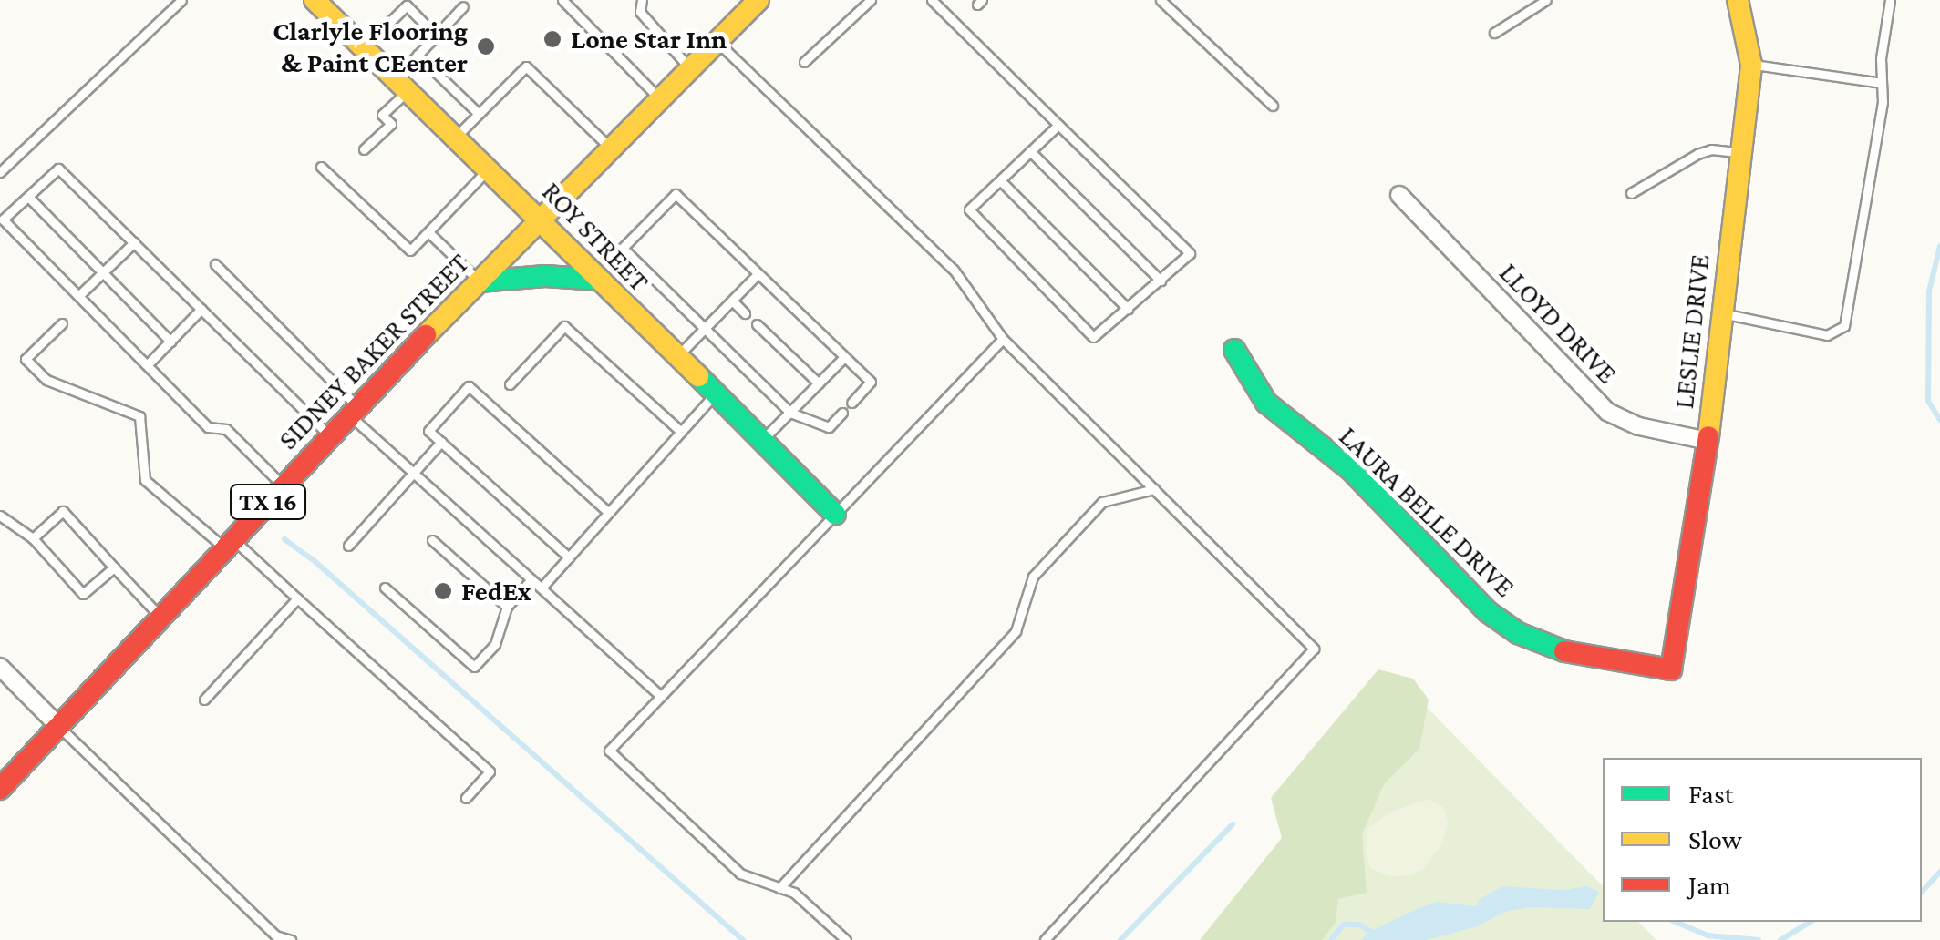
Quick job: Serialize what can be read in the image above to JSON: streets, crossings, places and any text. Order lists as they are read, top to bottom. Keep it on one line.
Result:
{"streets":{"street":["ROY STREET","LLOYD DRIVE","LESLIE DRIVE","SIDNEY BAKER STREET","TX 16","LAURA BELLE DRIVE"]},"crossings":[["ROY STREET","SIDNEY BAKER STREET"],["LLOYD DRIVE","LESLIE DRIVE"],["LESLIE DRIVE","LAURA BELLE DRIVE"]],"places":["Lone Star Inn","Clarlyle Flooring & Paint CEenter","FedEx"],"legend":["Fast","Slow","Jam"]}
